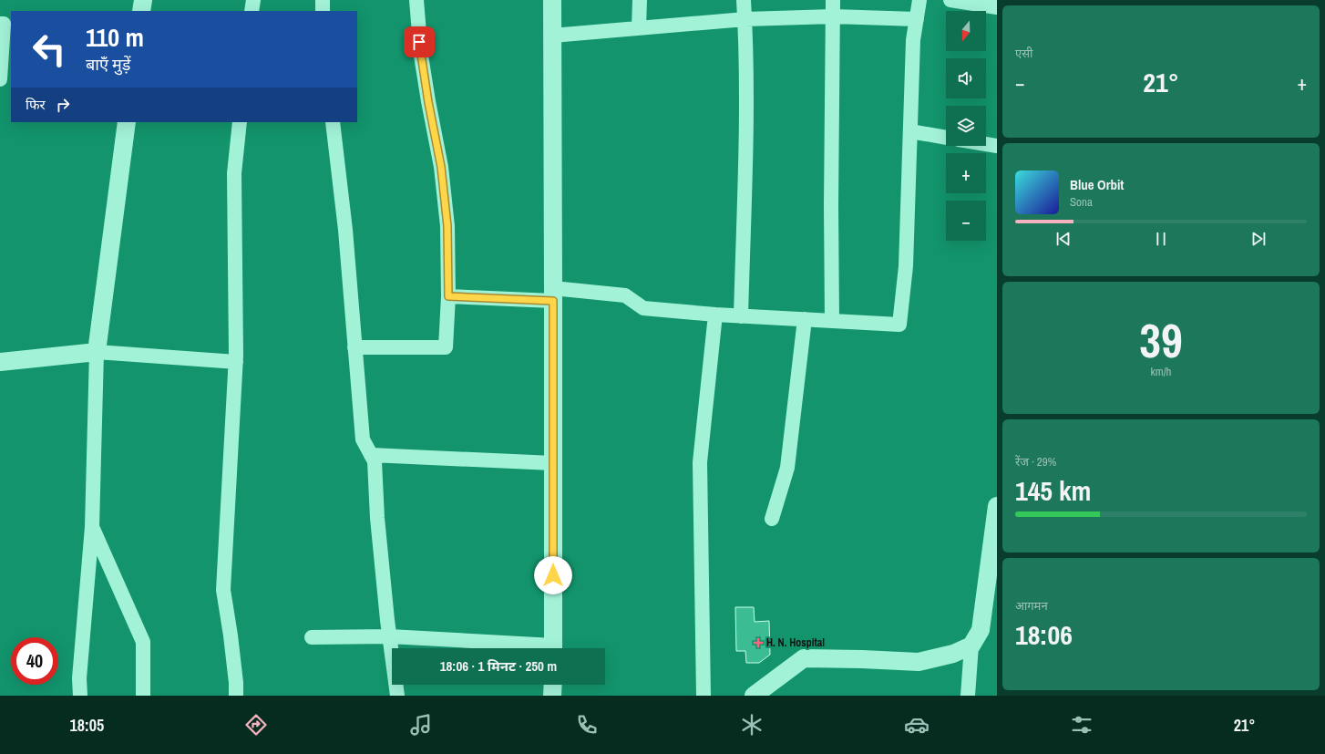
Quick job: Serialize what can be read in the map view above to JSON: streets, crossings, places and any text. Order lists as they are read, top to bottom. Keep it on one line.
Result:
{"places":{"health":["H. N. Hospital"]},"north":"bottom","page":{"tile":["एसी",["39","km/h"],["रेंज · 29%","145 km"],["आगमन","18:06"]],"map_buttons":["+","−"],"turn":["110 m","बाएँ मुड़ें"],"heat":["−","21°","+"],"then":"फिर","song":["Blue Orbit","Sona"],"limit":"40","trip":"18:06 · 1 मिनट · 250 m","tabs":["18:05","21°"]}}
